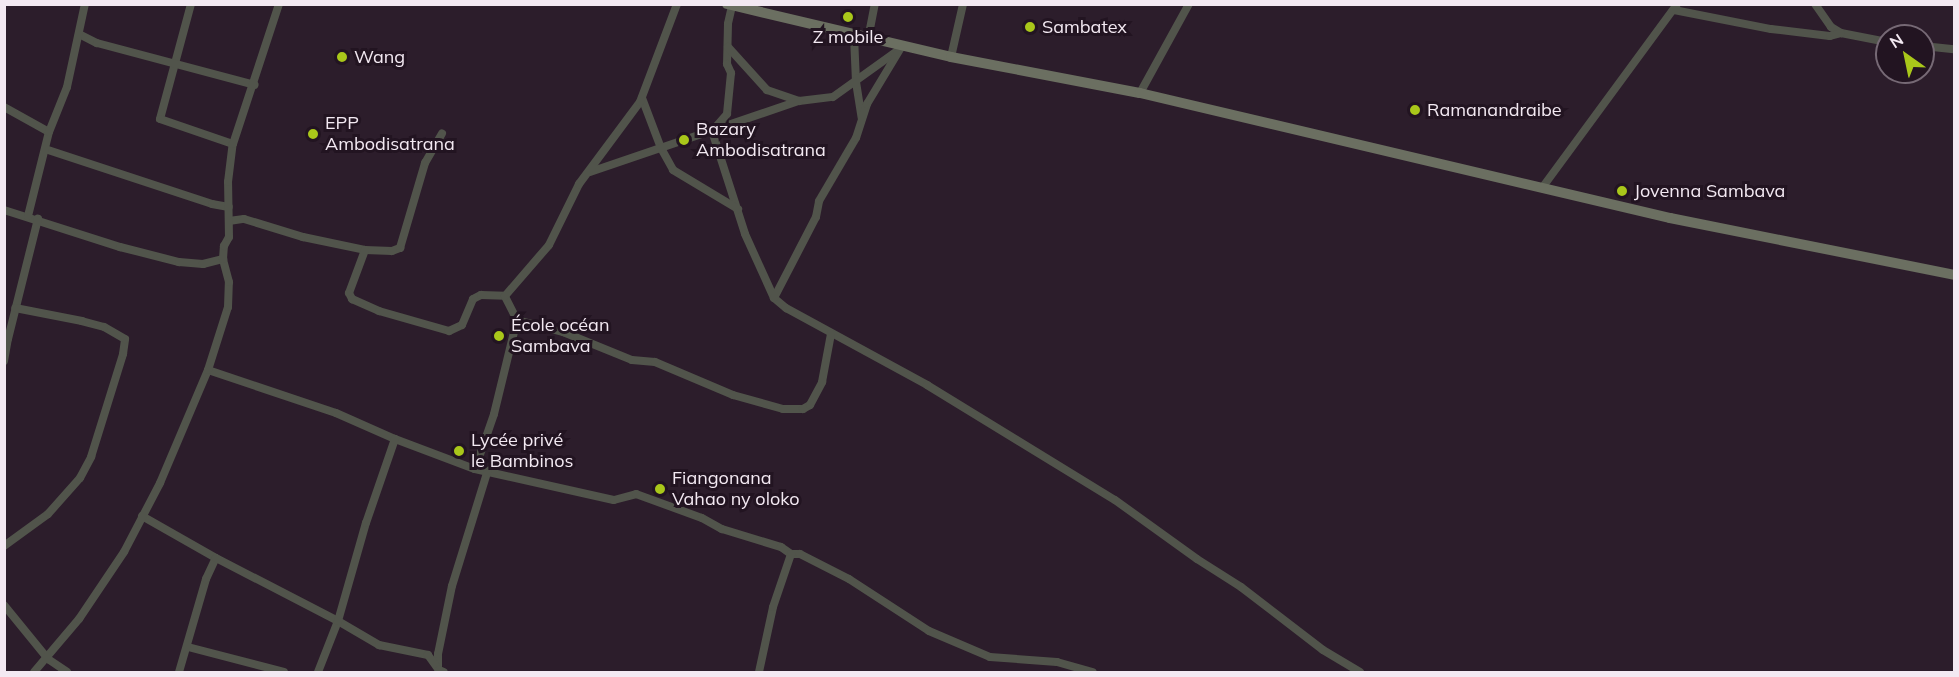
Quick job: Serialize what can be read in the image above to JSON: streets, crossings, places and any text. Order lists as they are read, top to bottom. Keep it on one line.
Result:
{"places":["Z mobile","Sambatex","Wang","Ramanandraibe","EPP Ambodisatrana","Bazary Ambodisatrana","Jovenna Sambava","École océan Sambava","Lycée privé le Bambinos","Fiangonana Vahao ny oloko"],"north":"top left"}
